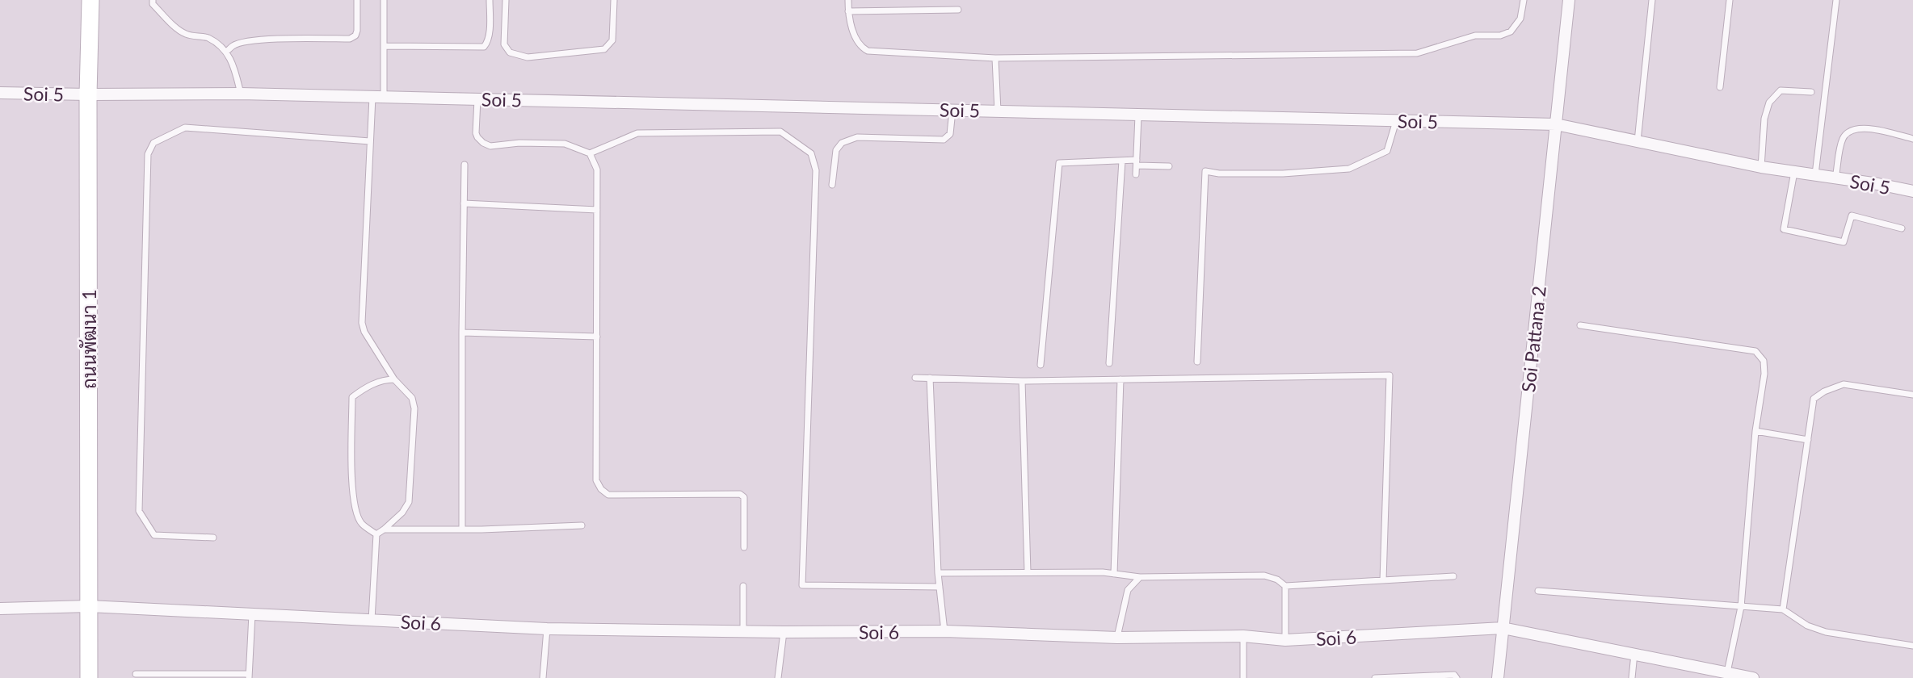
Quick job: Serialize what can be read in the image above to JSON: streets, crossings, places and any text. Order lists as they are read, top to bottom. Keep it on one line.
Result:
{"streets":{"main road":["ถนนพัฒนา 1"],"street":["Soi 5","Soi Pattana 2","Soi 6"]},"crossings":[["Soi 5","ถนนพัฒนา 1"],["Soi 5","Soi Pattana 2"],["ถนนพัฒนา 1","Soi 6"],["Soi Pattana 2","Soi 6"]]}
